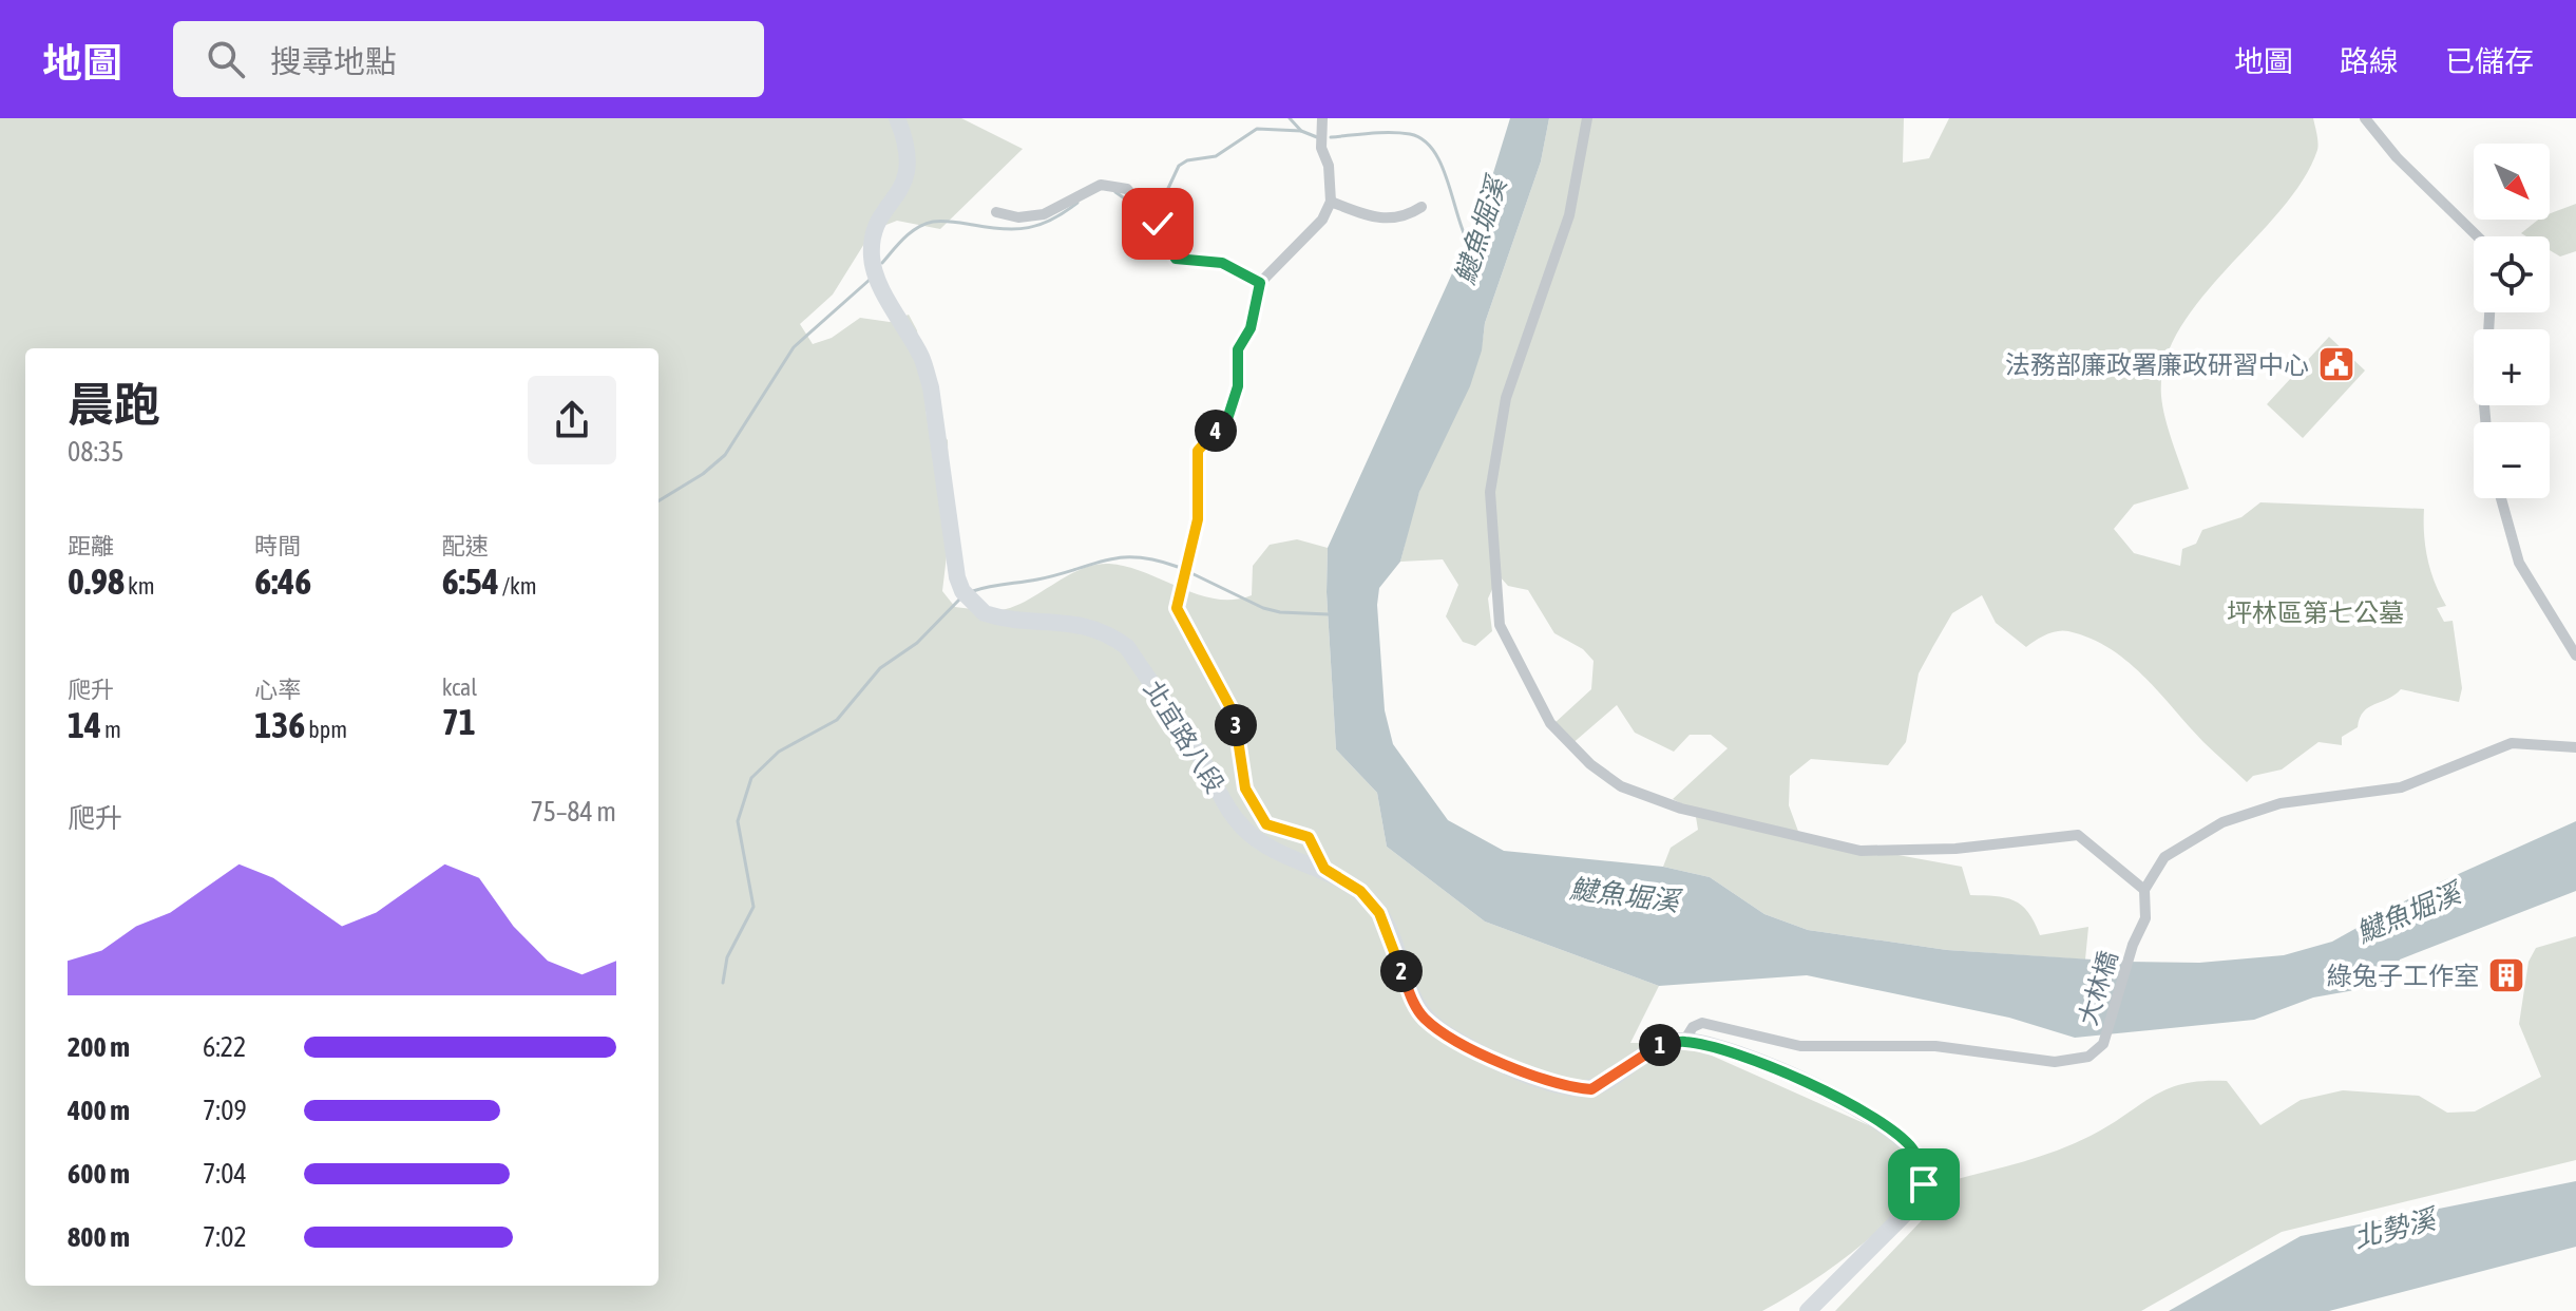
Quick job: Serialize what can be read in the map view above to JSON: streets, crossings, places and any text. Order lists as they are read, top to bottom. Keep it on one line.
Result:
{"streets":{"main road":["北宜路八段"],"street":["大林橋"]},"crossings":[["北宜路八段","大林橋"]],"water":["𩻸魚堀溪","北勢溪"],"parks":["坪林區第七公墓"],"places":{"public building":["法務部廉政署廉政研習中心"],"building":["綠兔子工作室"]},"north":"bottom right","page":{"header":"地圖","search":"搜尋地點","nav":["地圖","路線","已儲存"],"map_buttons":["+","−"],"heading":["晨跑","08:35"],"pins":["4","3","2","1"],"stats":[["距離","0.98 km"],["時間","6:46"],["配速","6:54 /km"],["爬升","14 m"],["心率","136 bpm"],["kcal","71"]],"chart":["爬升","75–84 m"],"list":[{"name":"200 m","note":"6:22"},{"name":"400 m","note":"7:09"},{"name":"600 m","note":"7:04"},{"name":"800 m","note":"7:02"}]}}
